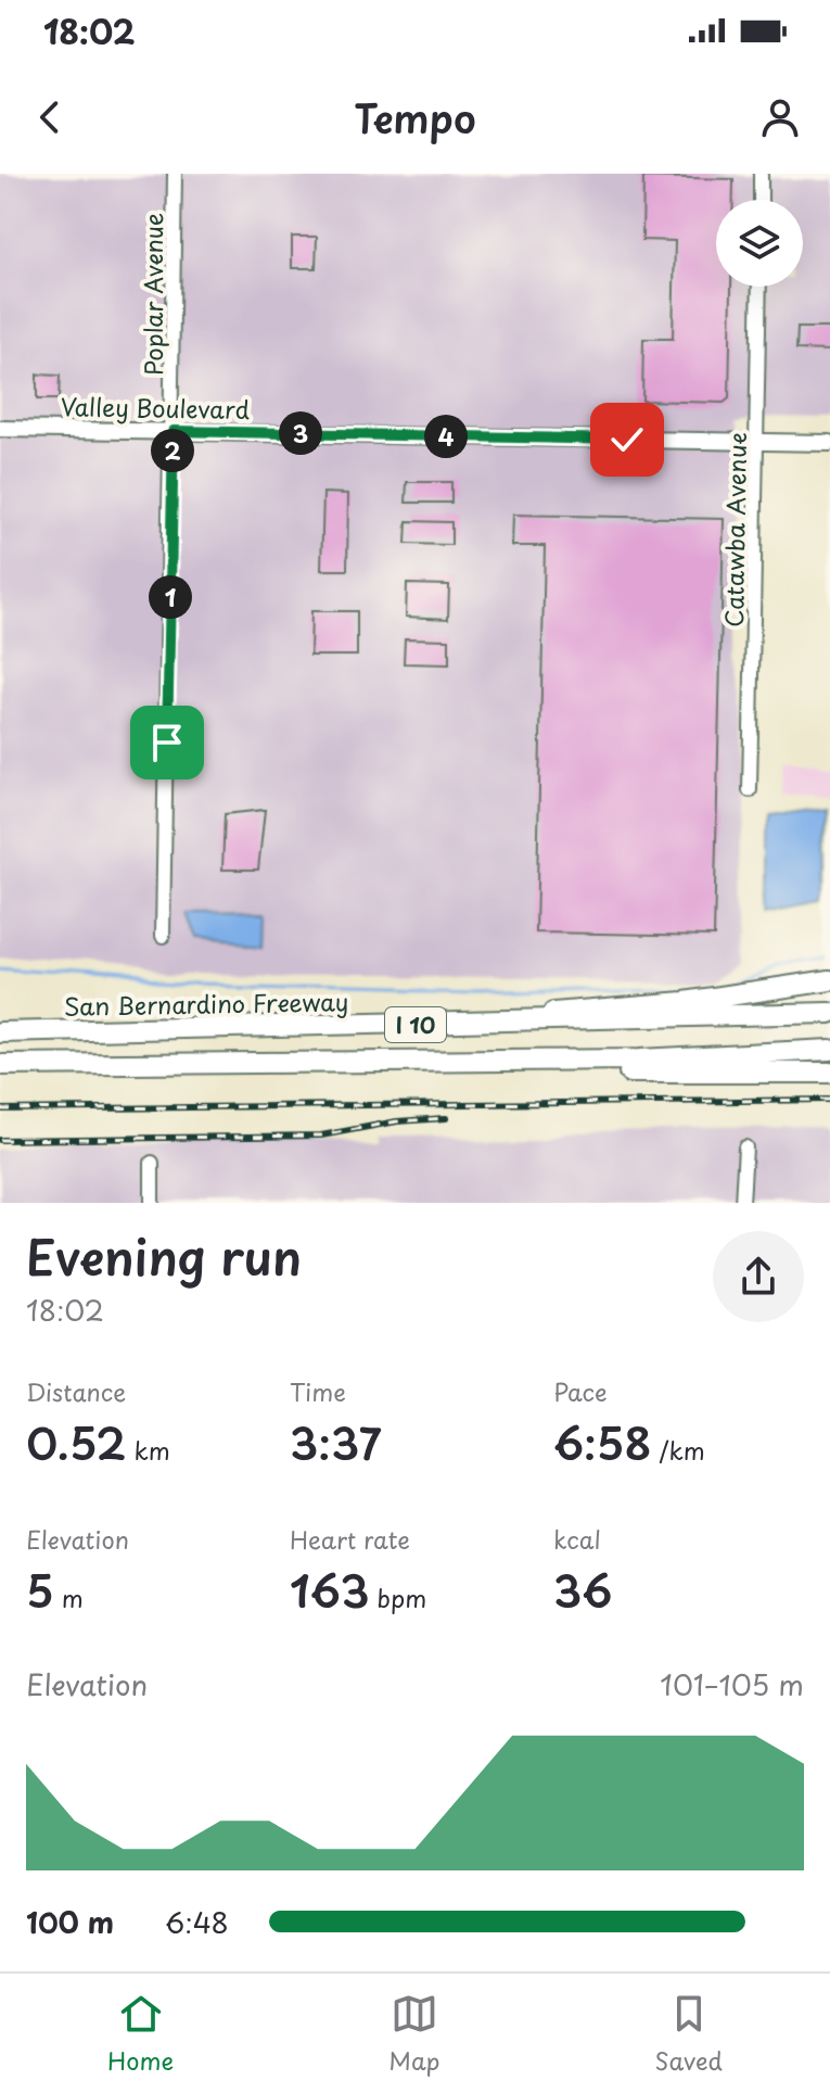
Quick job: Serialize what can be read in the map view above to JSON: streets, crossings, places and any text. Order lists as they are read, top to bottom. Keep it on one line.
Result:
{"streets":{"highway":["San Bernardino Freeway","I 10"],"main road":["Valley Boulevard"],"street":["Poplar Avenue","Catawba Avenue"]},"crossings":[["Poplar Avenue","Valley Boulevard"],["Valley Boulevard","Catawba Avenue"]],"page":{"status":"18:02","header":"Tempo","pins":["3","4","2","1"],"heading":["Evening run","18:02"],"stats":[["Distance","0.52 km"],["Time","3:37"],["Pace","6:58 /km"],["Elevation","5 m"],["Heart rate","163 bpm"],["kcal","36"]],"chart":["Elevation","101–105 m"],"list":[{"name":"100 m","note":"6:48"}],"tabs":["Home","Map","Saved"]}}
